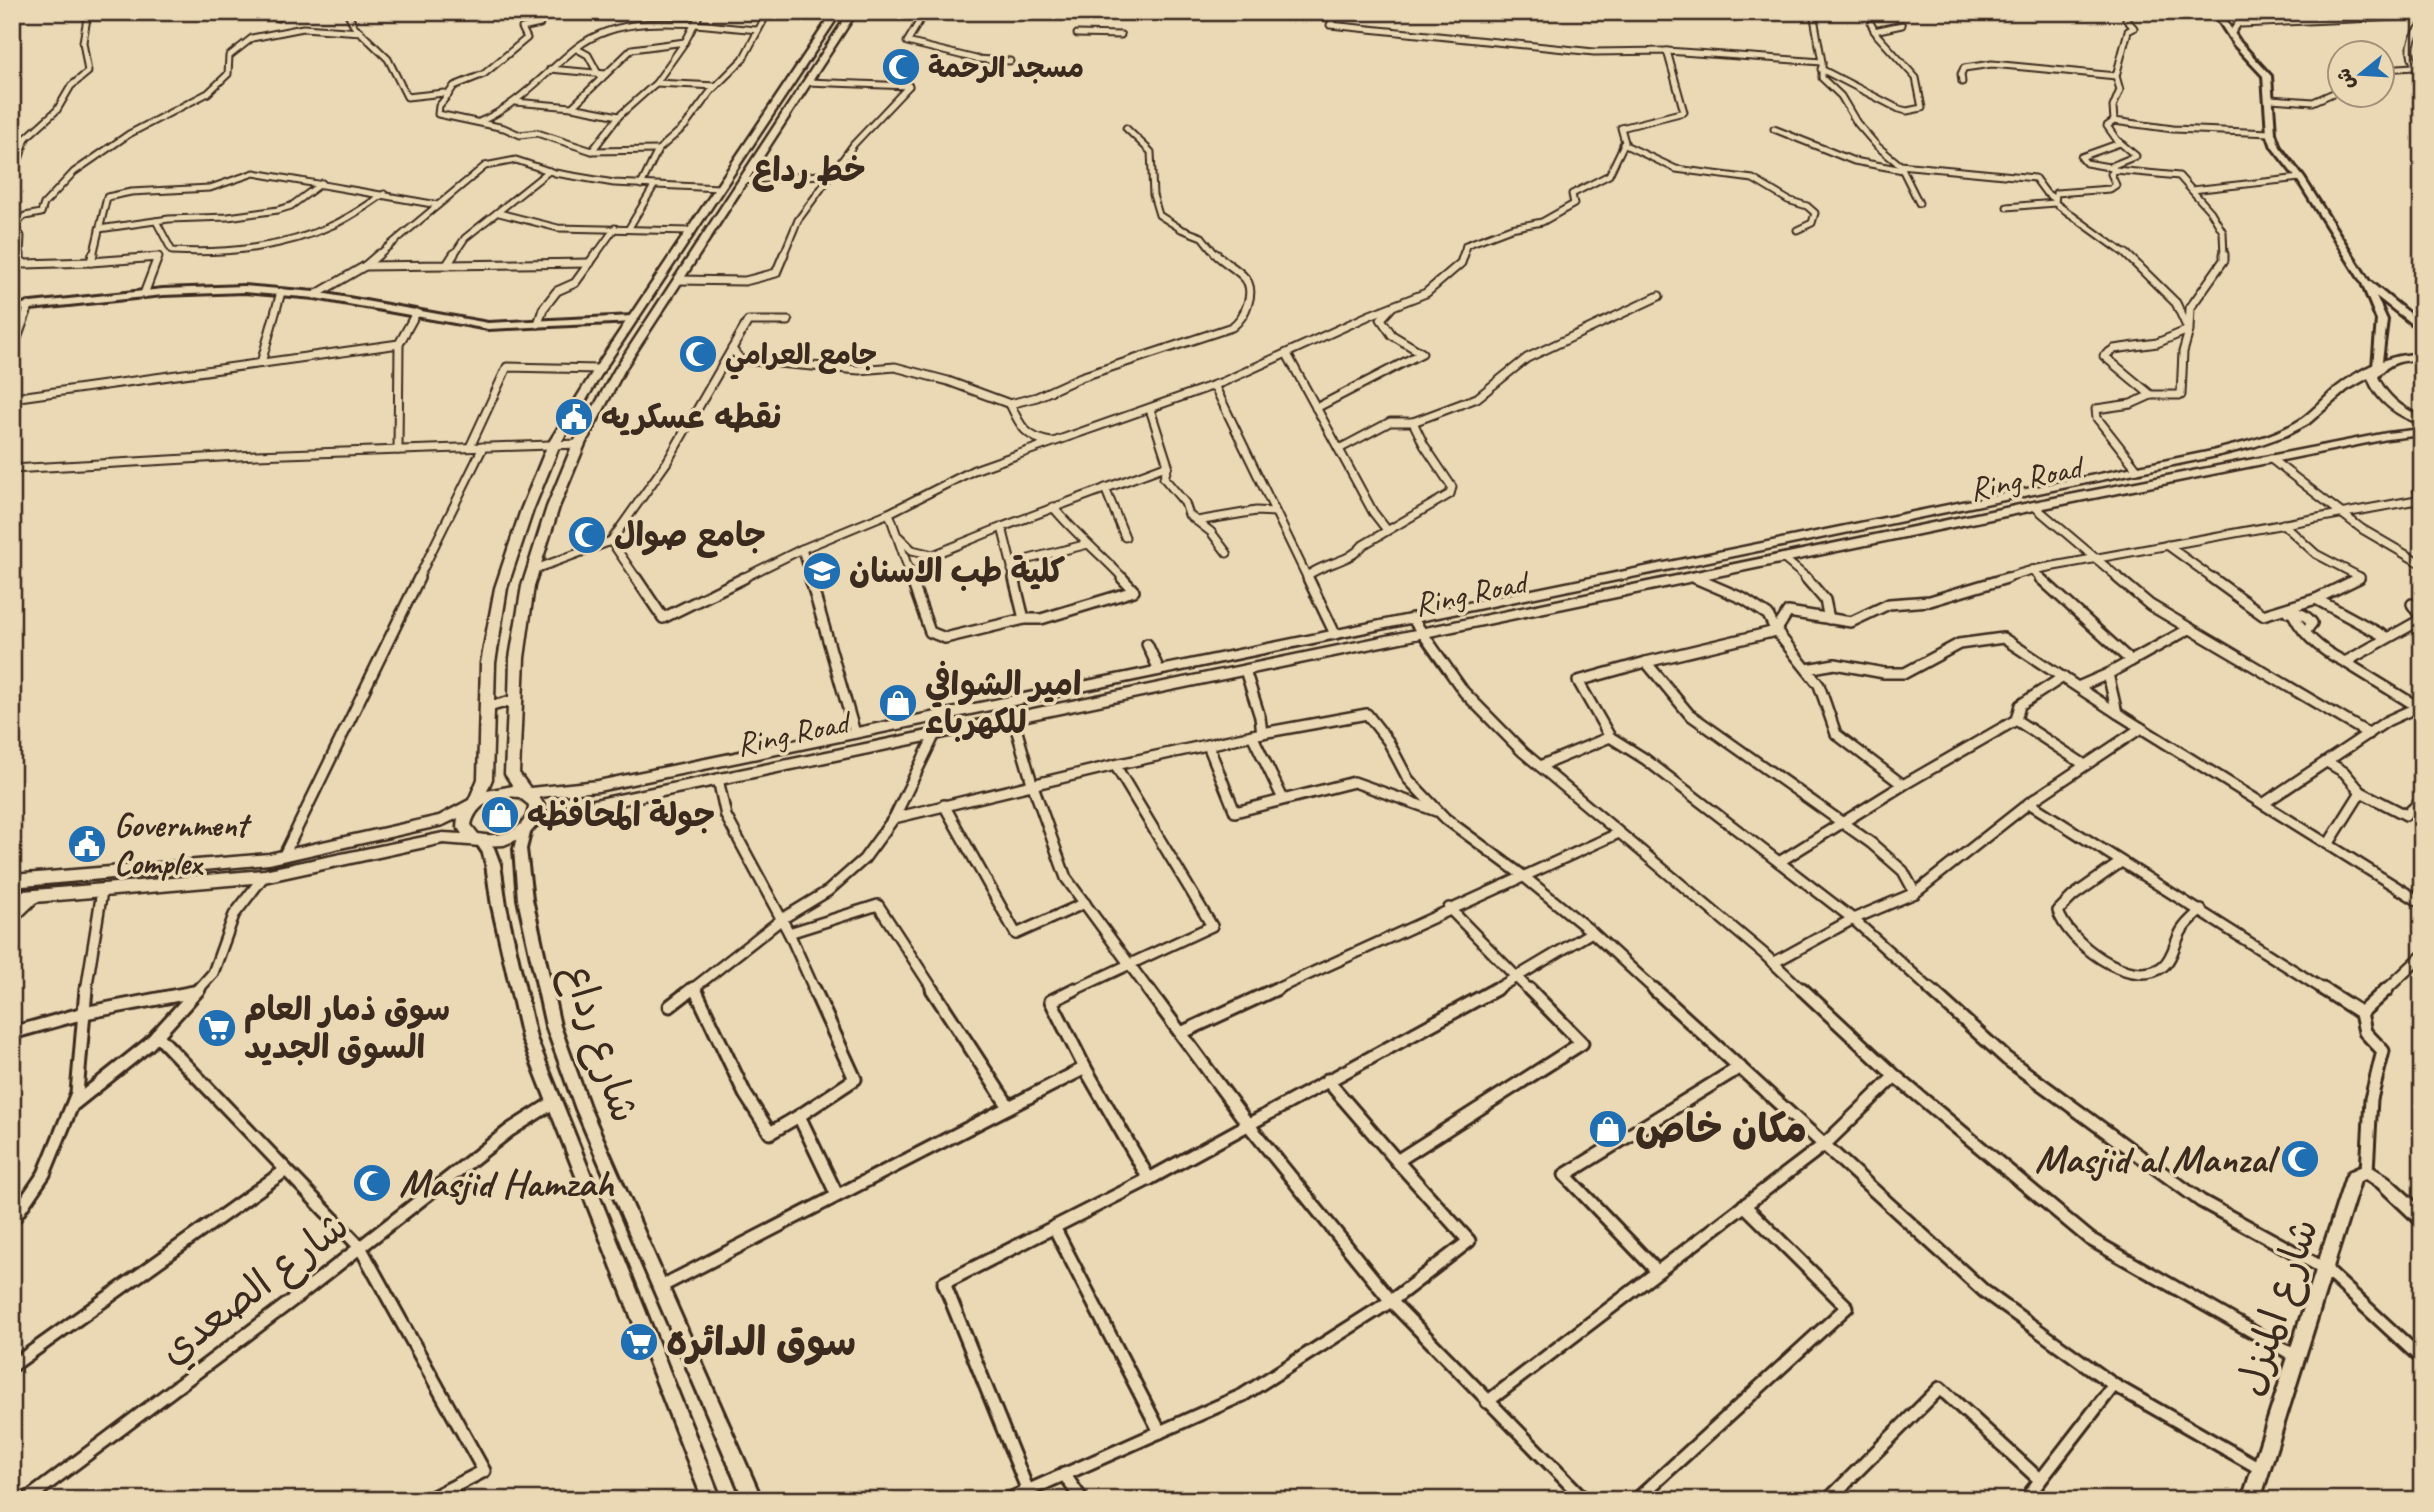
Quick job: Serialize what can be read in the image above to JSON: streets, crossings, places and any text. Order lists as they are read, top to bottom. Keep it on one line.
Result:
{"streets":{"main road":["Ring Road"],"street":["شارع رداع","شارع الصعدي","شارع المنزل"]},"crossings":[["Ring Road","شارع رداع"],["شارع رداع","شارع الصعدي"]],"districts":["خط رداع"],"places":{"mosque":["مسجد الرحمة","جامع العرامي","جامع صوال","Masjid al Manzal","Masjid Hamzah"],"public building":["نقطه عسكريه","Government Complex"],"school or university":["كلية طب الاسنان"],"shop":["امير الشوافي للكهرباء","جولة المحافظه","مكان خاص"],"supermarket":["سوق ذمار العام السوق الجديد","سوق الدائره"]},"north":"left"}
